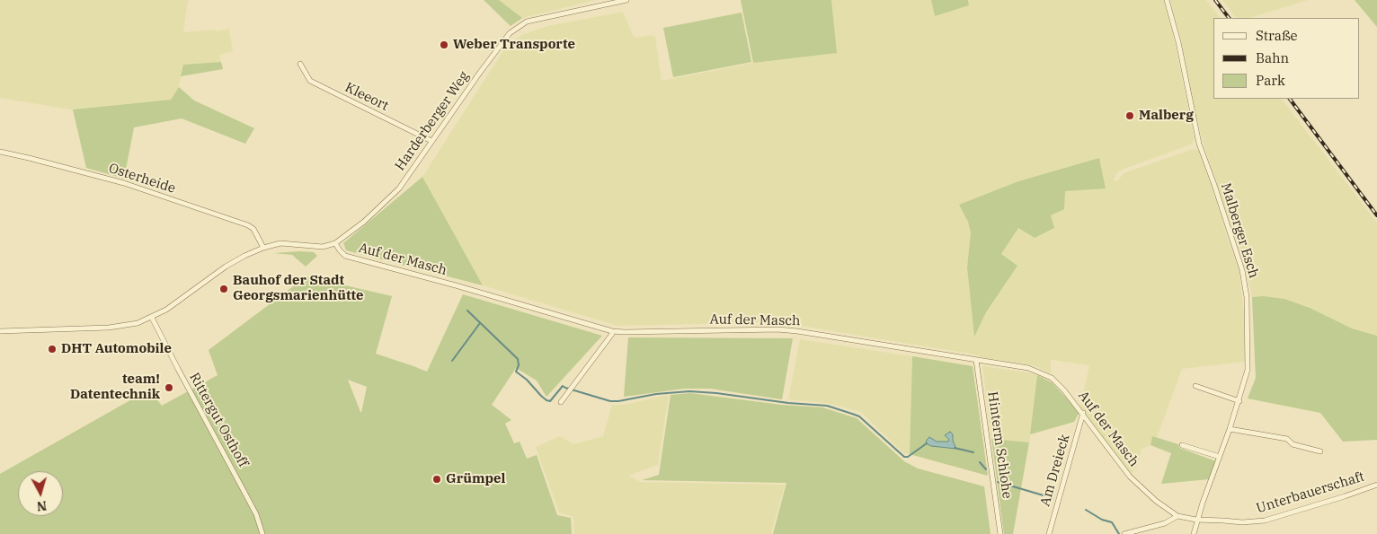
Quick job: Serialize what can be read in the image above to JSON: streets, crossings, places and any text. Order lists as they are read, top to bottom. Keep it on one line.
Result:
{"streets":{"street":["Kleeort","Harderberger Weg","Osterheide","Malberger Esch","Auf der Masch","Rittergut Osthoff","Hinterm Schlohe","Am Dreieck","Unterbauerschaft"]},"crossings":[["Kleeort","Harderberger Weg"],["Harderberger Weg","Auf der Masch"],["Malberger Esch","Unterbauerschaft"],["Auf der Masch","Hinterm Schlohe"],["Auf der Masch","Am Dreieck"],["Auf der Masch","Unterbauerschaft"]],"places":["Weber Transporte","Malberg","Bauhof der Stadt Georgsmarienhütte","DHT Automobile","team! Datentechnik","Grümpel"],"legend":["Straße","Bahn","Park"],"north":"bottom"}
